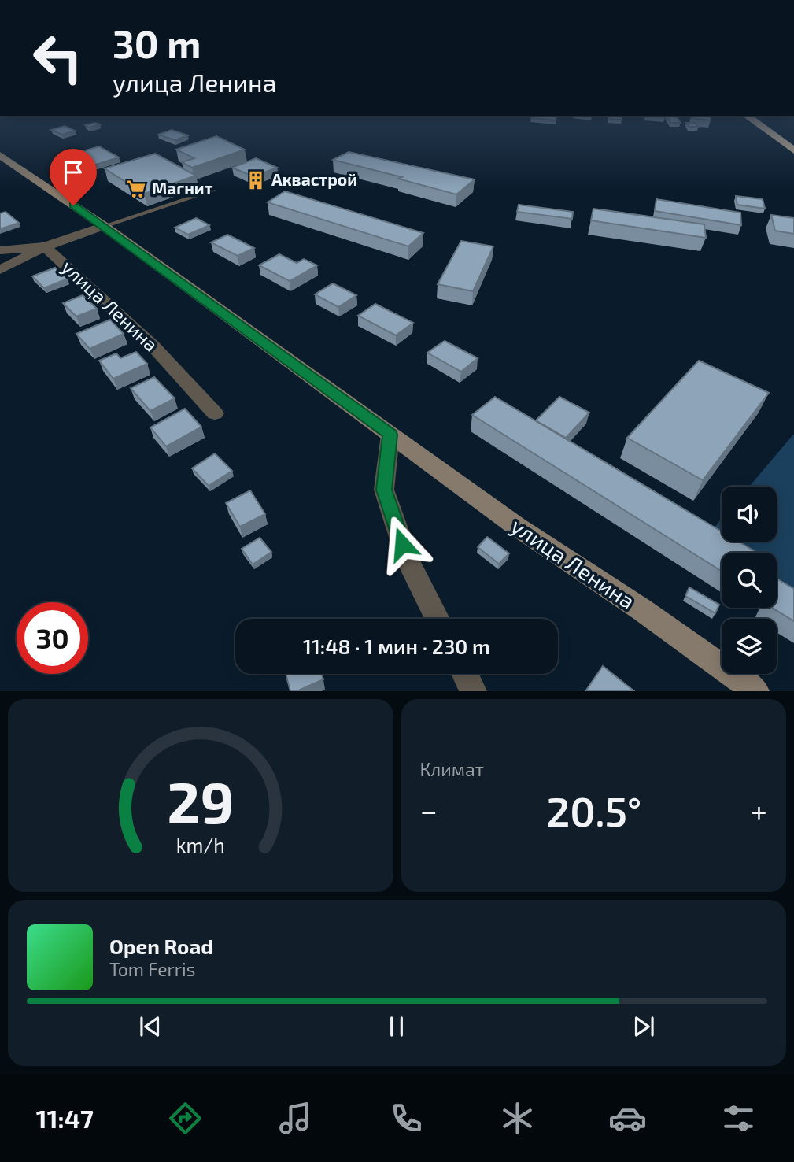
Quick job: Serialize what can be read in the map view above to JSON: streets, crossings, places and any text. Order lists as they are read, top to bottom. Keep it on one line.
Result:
{"streets":{"main road":["улица Ленина"]},"places":{"building":["Аквастрой"],"supermarket":["Магнит"]},"page":{"turn":["30 m","улица Ленина"],"limit":"30","trip":"11:48 · 1 мин · 230 m","tile":"Климат","heat":["−","20.5°","+"],"song":["Open Road","Tom Ferris"],"tabs":"11:47","gauge":["29","km/h"]}}
